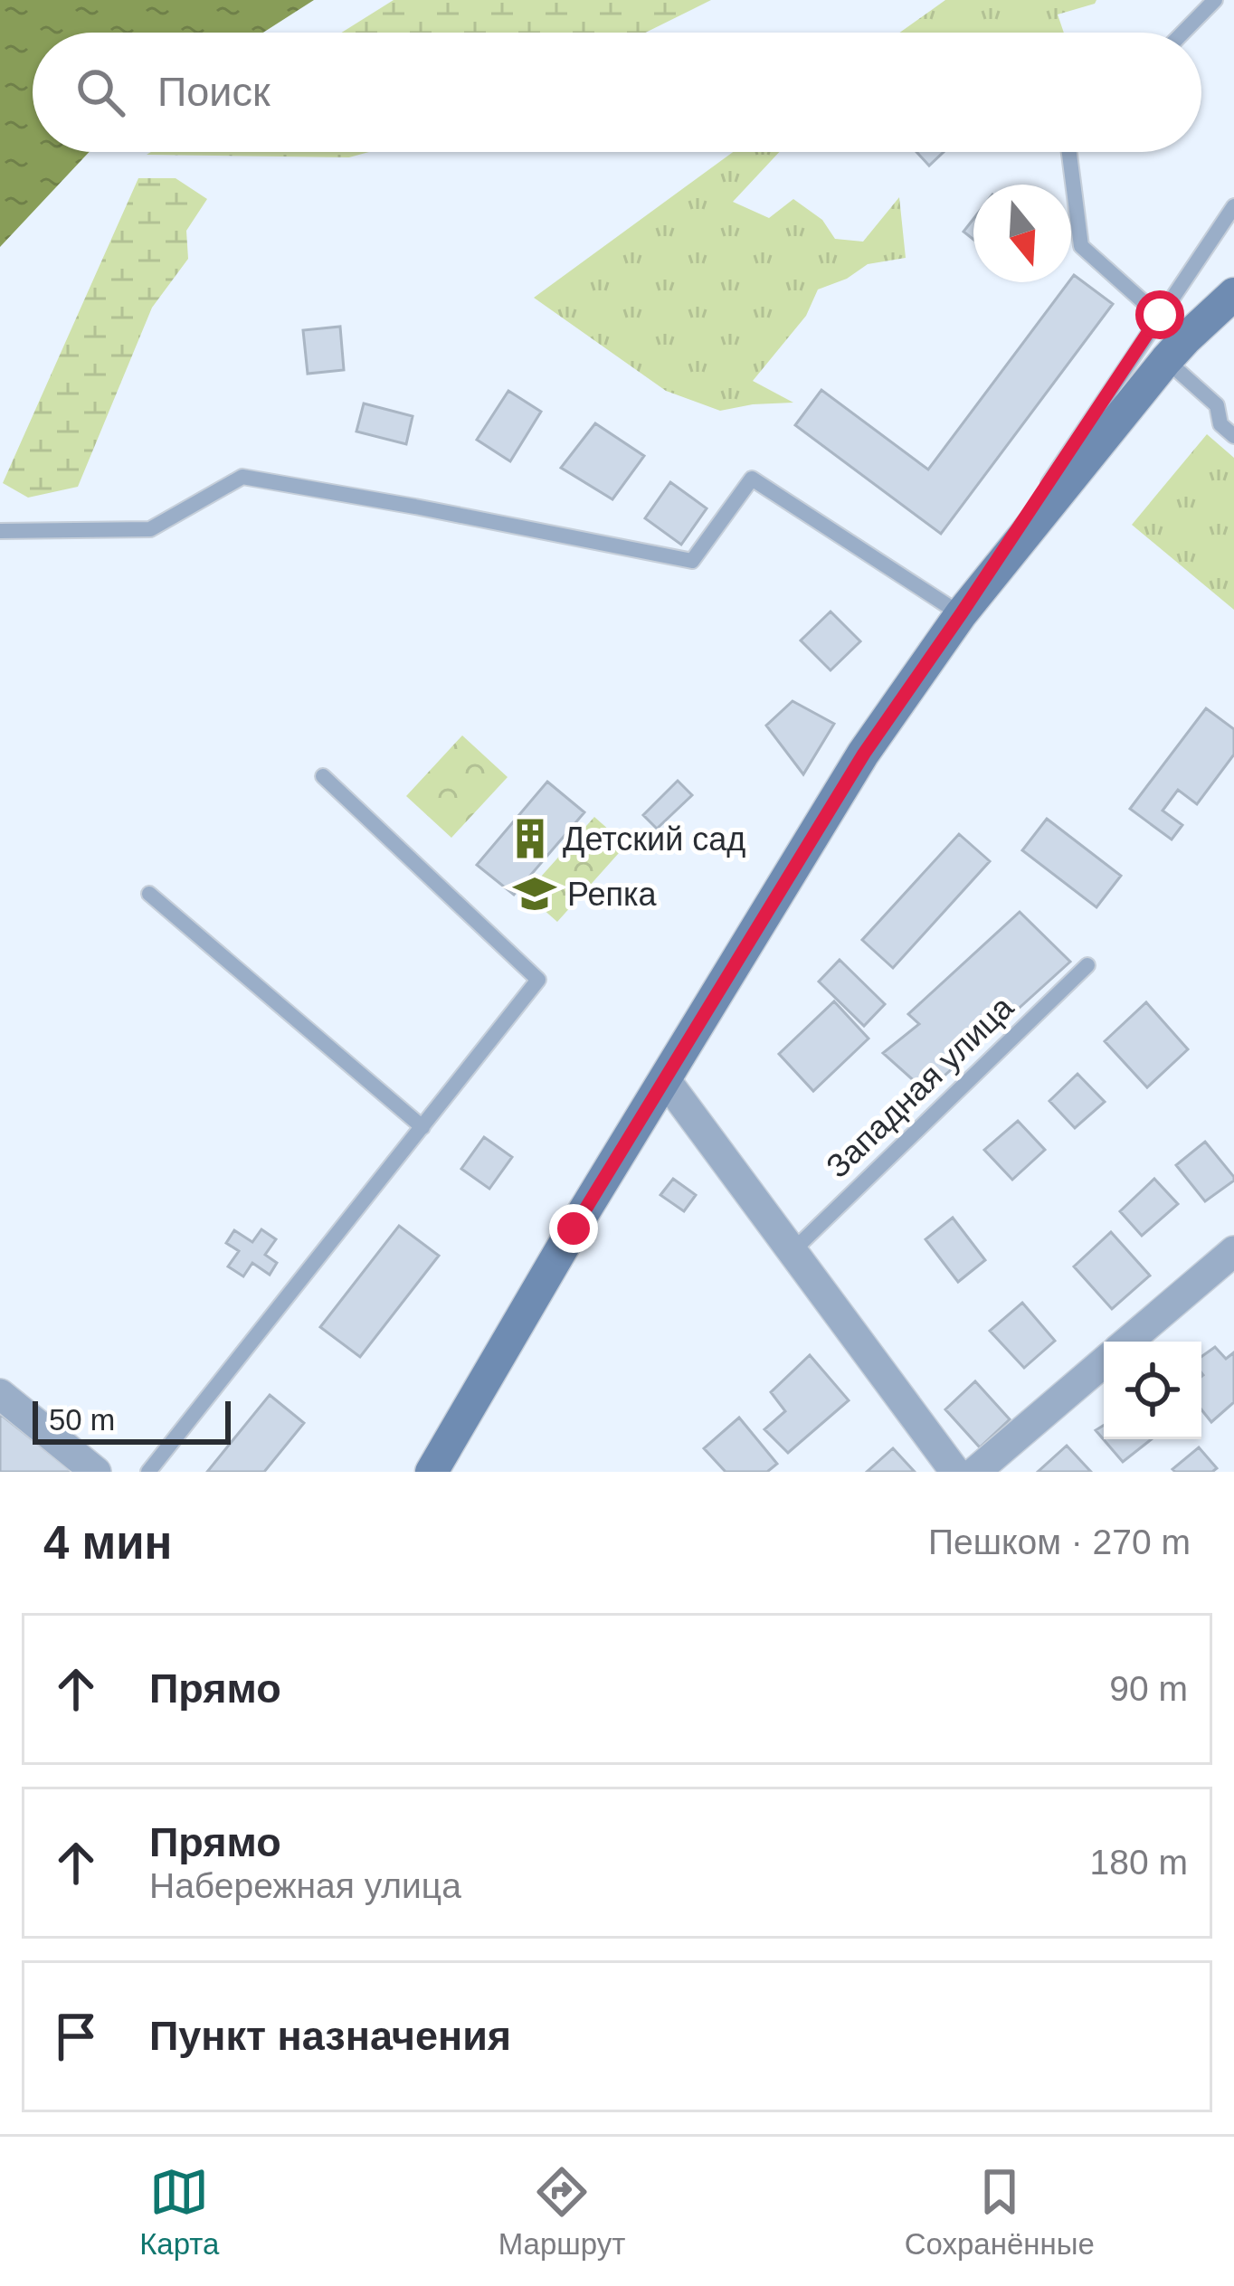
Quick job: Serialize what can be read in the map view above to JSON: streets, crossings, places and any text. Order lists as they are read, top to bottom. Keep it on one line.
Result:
{"streets":{"lane":["Западная улица"]},"places":{"building":["Детский сад"],"school or university":["Репка"]},"scale_bar":"50 m","north":"bottom","page":{"search":"Поиск","scale":"50 m","heading":["4 мин","Пешком · 270 m"],"list":[["Прямо","90 m"],["Прямо","Набережная улица","180 m"],"Пункт назначения"],"nav":["Карта","Маршрут","Сохранённые"]}}
